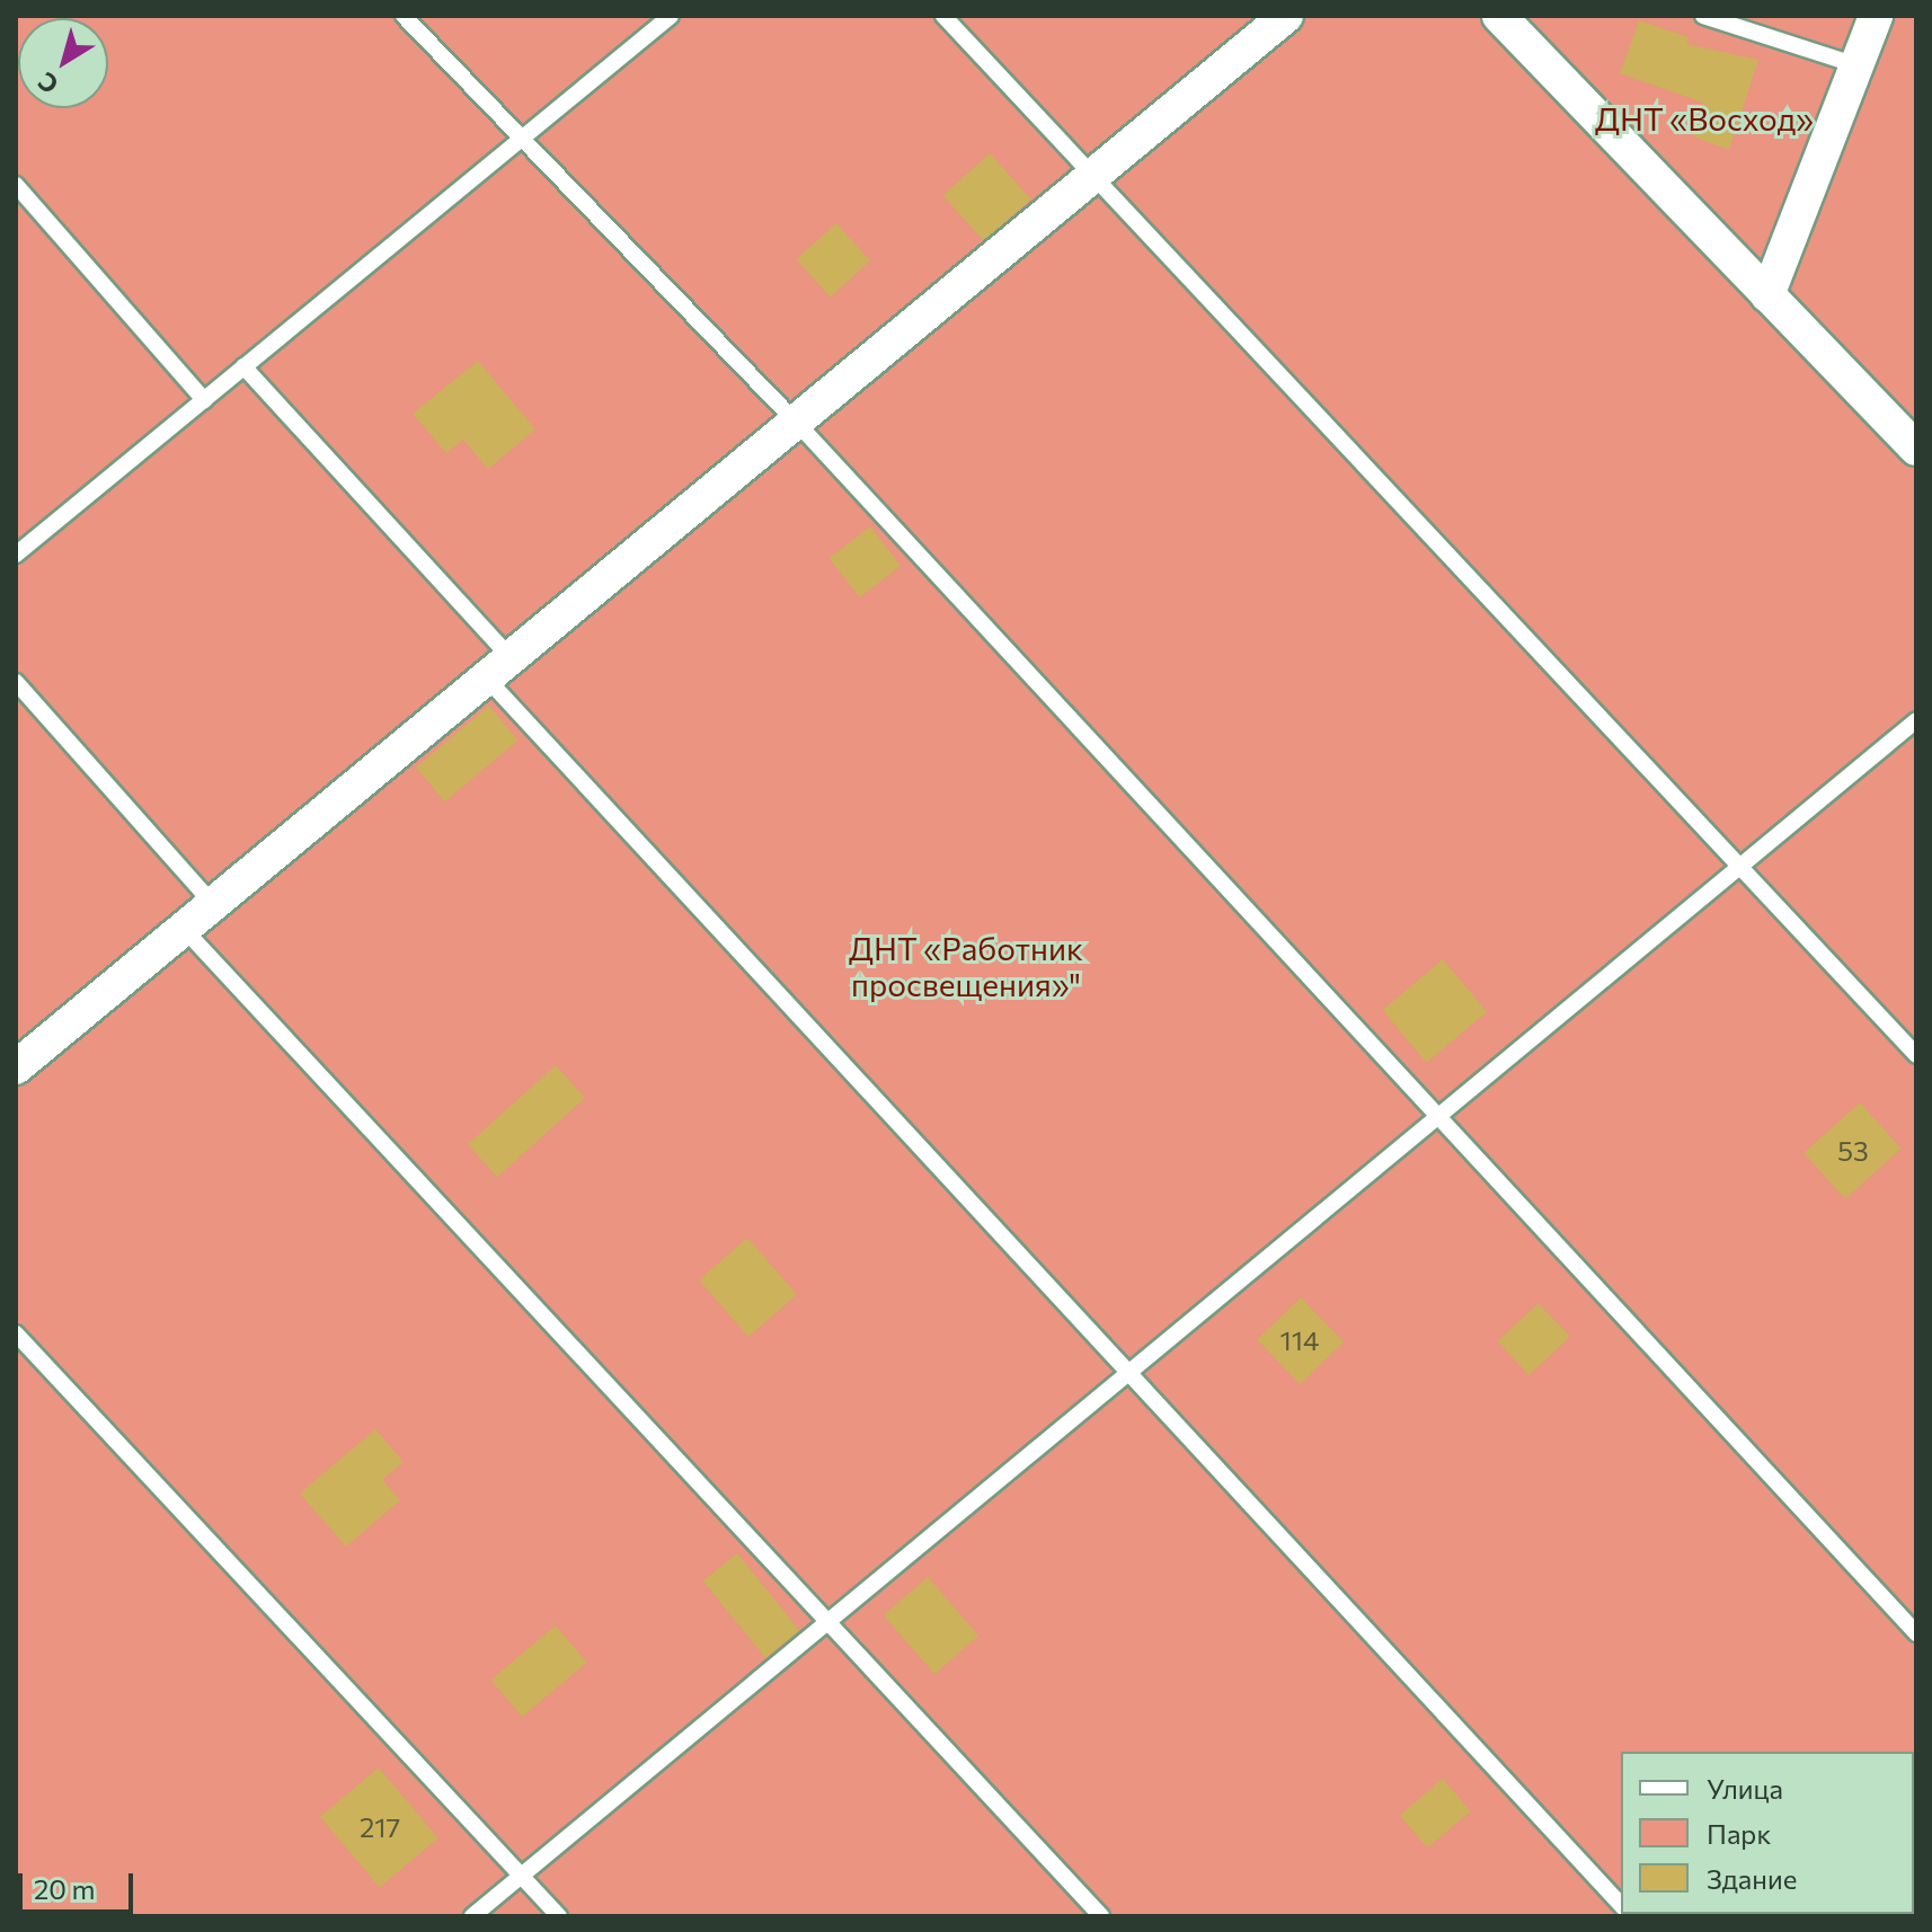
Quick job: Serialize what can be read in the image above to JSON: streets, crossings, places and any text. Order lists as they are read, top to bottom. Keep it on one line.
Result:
{"parks":["ДНТ «Восход»","ДНТ «Работник просвещения»\""],"house_numbers":["53","114","217"],"legend":["Улица","Парк","Здание"],"scale_bar":"20 m","north":"bottom left"}
